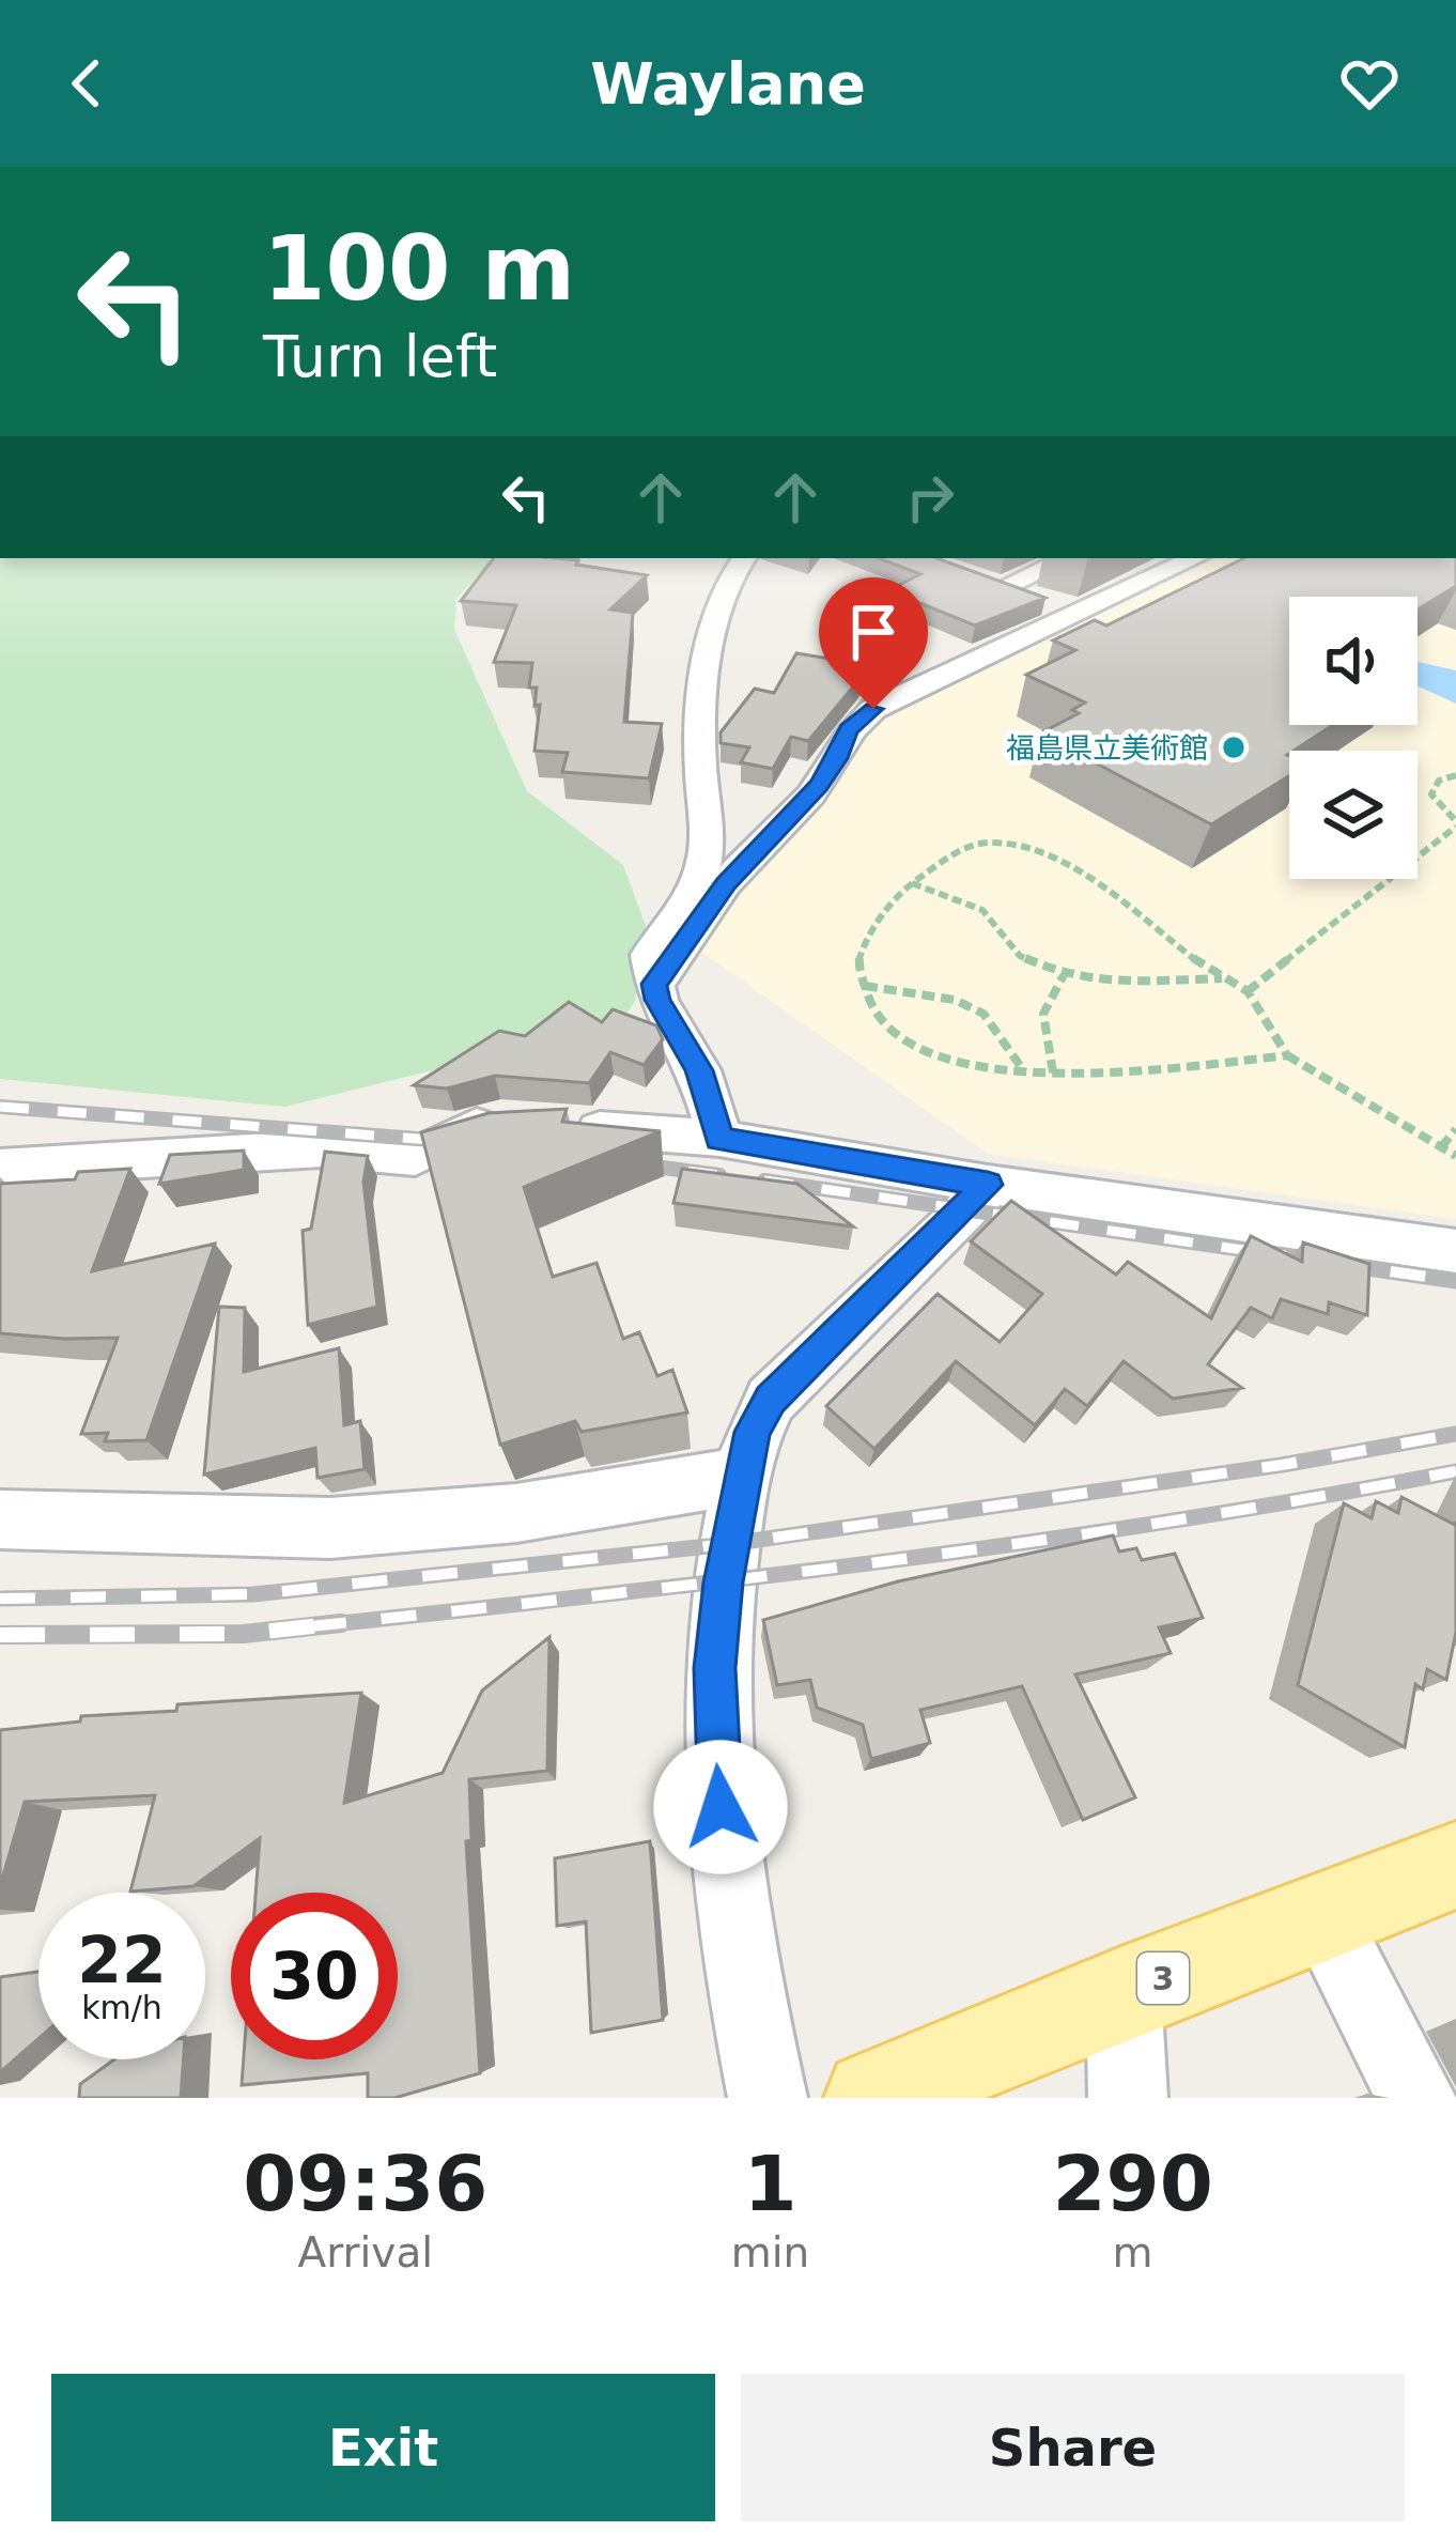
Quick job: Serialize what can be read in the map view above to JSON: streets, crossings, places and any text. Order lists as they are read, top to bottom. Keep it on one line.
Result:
{"streets":{"main road":["3"]},"places":["福島県立美術館"],"page":{"header":"Waylane","turn":["100 m","Turn left"],"speed":"22 km/h","limit":"30","eta":["09:36","Arrival","1","min","290","m"],"buttons":["Exit","Share"]}}
